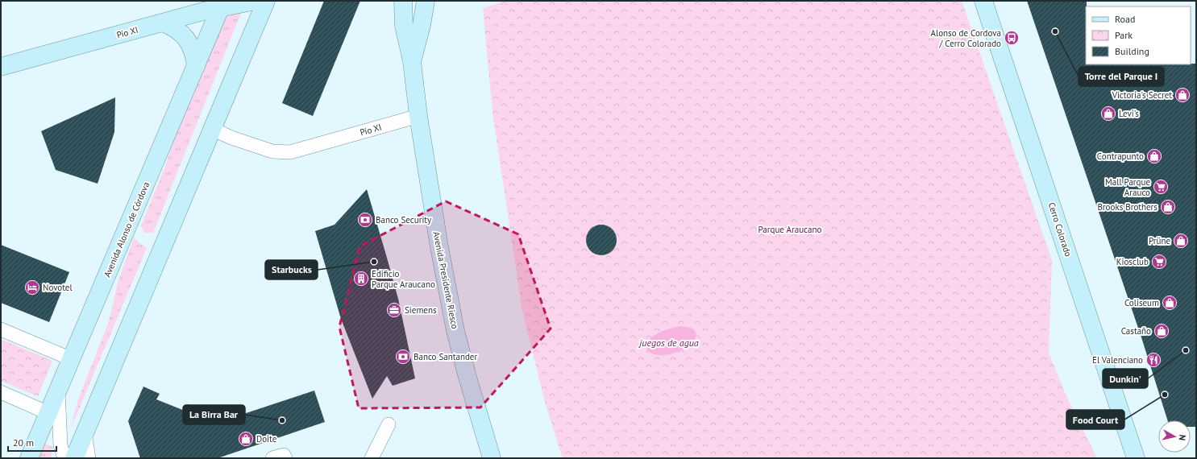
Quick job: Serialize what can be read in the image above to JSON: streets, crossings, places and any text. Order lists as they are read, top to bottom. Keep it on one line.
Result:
{"streets":{"main road":["Pío XI","Avenida Alonso de Córdova","Cerro Colorado","Avenida Presidente Riesco"]},"crossings":[["Pío XI","Avenida Alonso de Córdova"],["Pío XI","Avenida Presidente Riesco"]],"water":["juegos de agua"],"parks":["Parque Araucano"],"places":{"other":["Torre del Parque I","Starbucks","Dunkin'","Food Court","La Birra Bar"],"bus stop":["Alonso de Cordova / Cerro Colorado"],"shop":["Victoria's Secret","Levi's","Contrapunto","Brooks Brothers","Prüne","Coliseum","Castaño","Doite"],"supermarket":["Mall Parque Arauco","Kiosclub"],"bank":["Banco Security","Banco Santander"],"building":["Edificio Parque Araucano"],"hotel":["Novotel"],"office":["Siemens"],"restaurant":["El Valenciano"]},"legend":["Road","Park","Building"],"scale_bar":"20 m","north":"right"}
